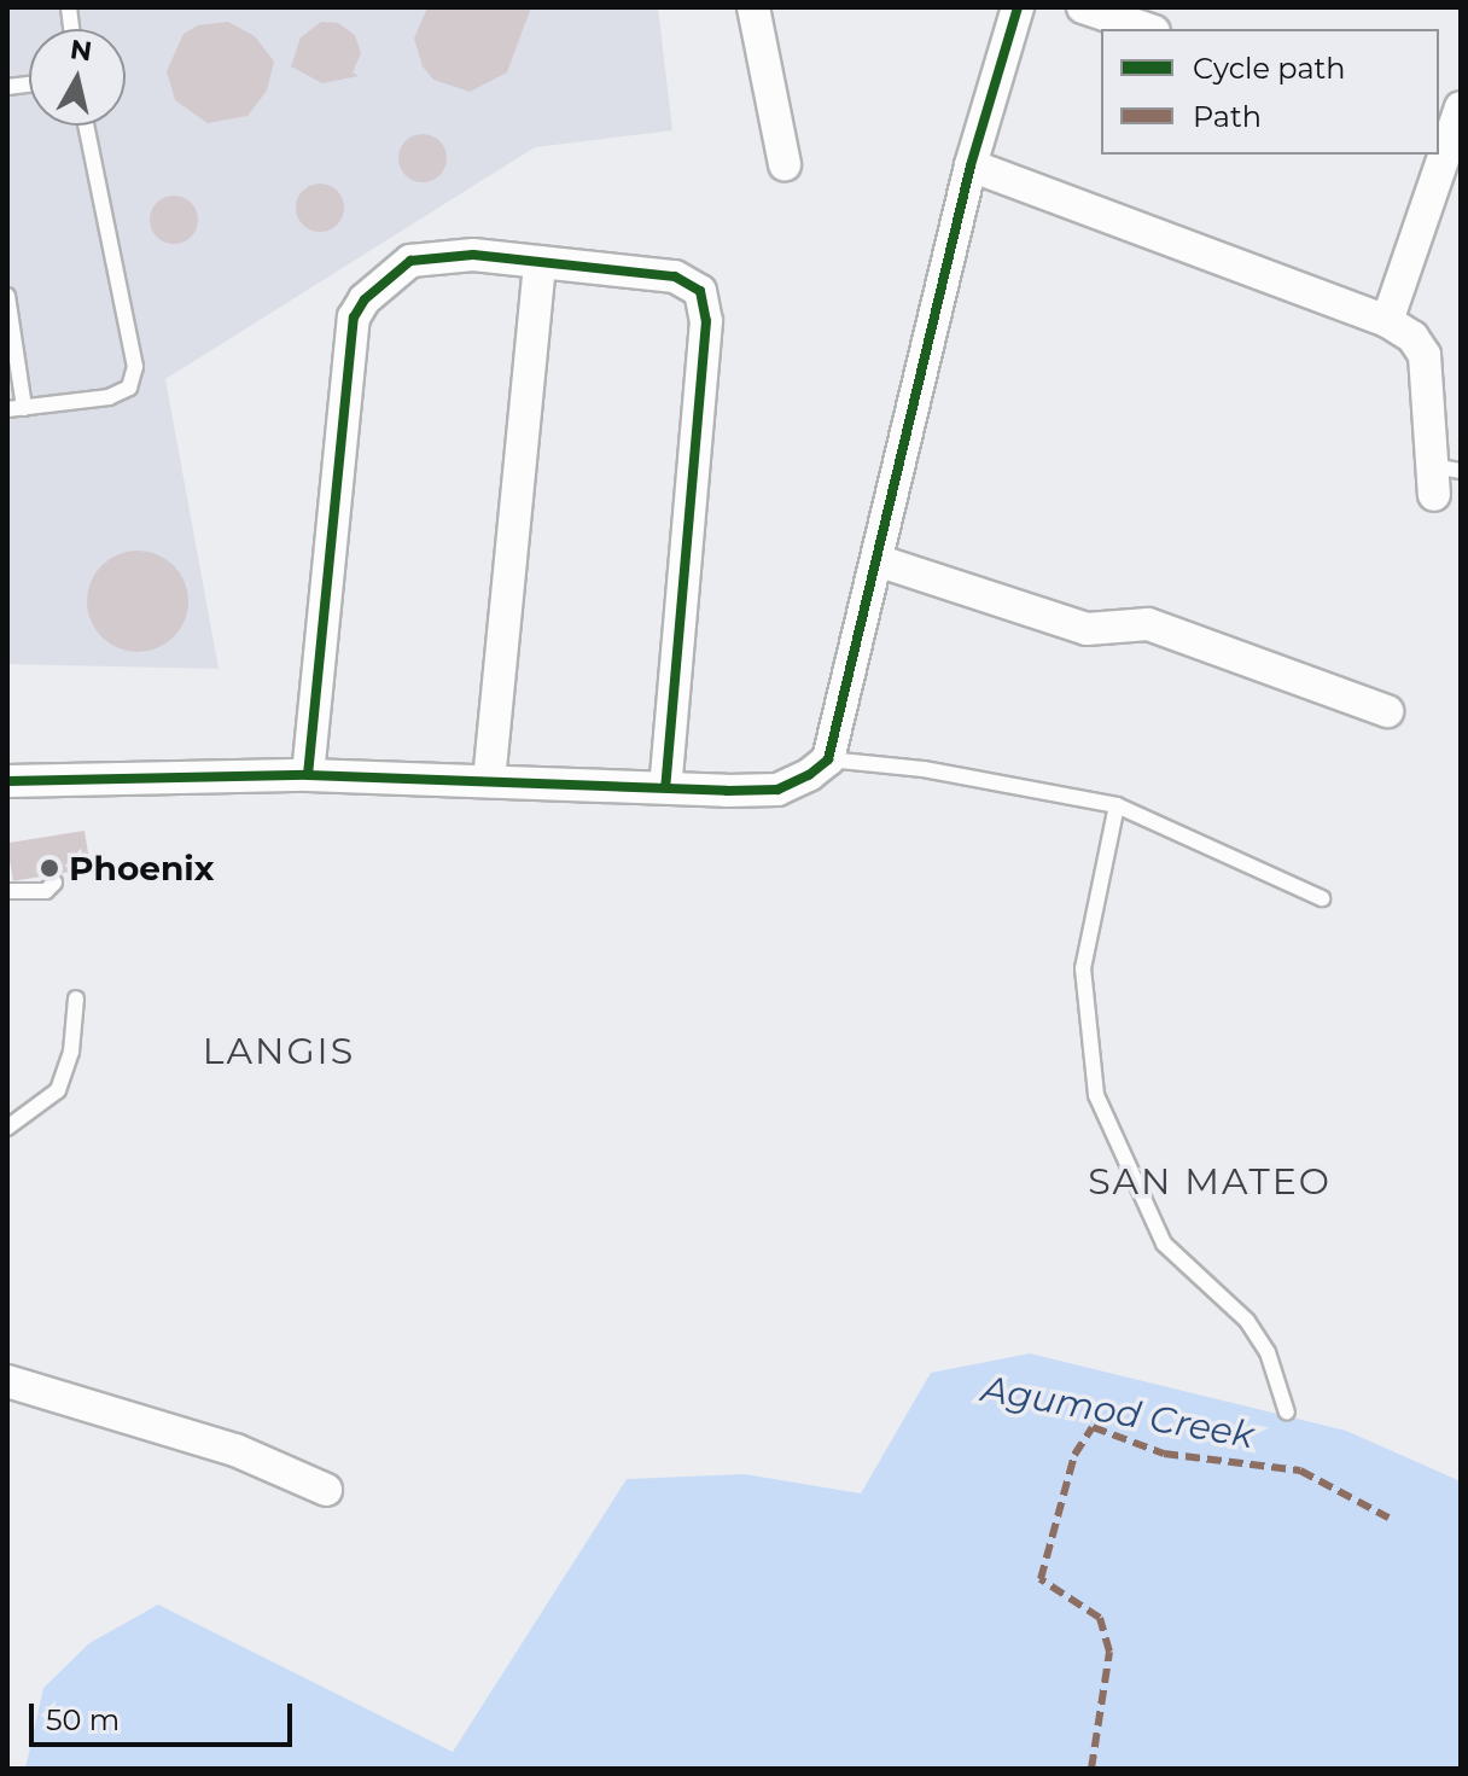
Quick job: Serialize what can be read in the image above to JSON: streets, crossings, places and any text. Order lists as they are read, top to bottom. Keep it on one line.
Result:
{"districts":["LANGIS","SAN MATEO"],"water":["Agumod Creek"],"places":["Phoenix"],"legend":["Cycle path","Path"],"scale_bar":"50 m","north":"top"}
